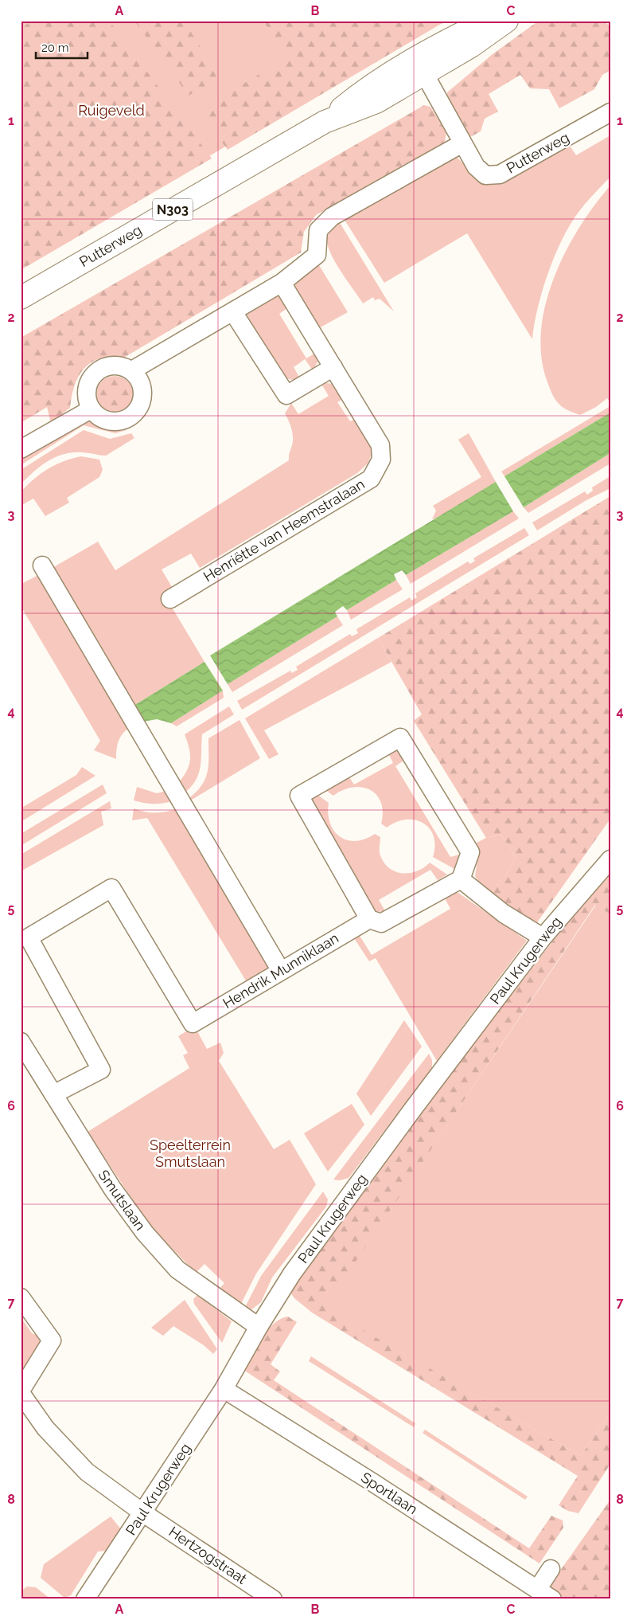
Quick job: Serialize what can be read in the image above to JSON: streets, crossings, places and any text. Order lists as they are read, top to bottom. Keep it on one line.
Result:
{"streets":{"main road":["Putterweg","N303"],"street":["Henriëtte van Heemstralaan","Paul Krugerweg","Hendrik Munniklaan","Smutslaan","Sportlaan","Hertzogstraat"]},"crossings":[["Paul Krugerweg","Smutslaan"],["Paul Krugerweg","Sportlaan"],["Paul Krugerweg","Hertzogstraat"],["Hendrik Munniklaan","Smutslaan"]],"parks":["Ruigeveld","Speelterrein Smutslaan"],"scale_bar":"20 m","grid":{"columns":["A","B","C"],"rows":["1","2","3","4","5","6","7","8"]}}
